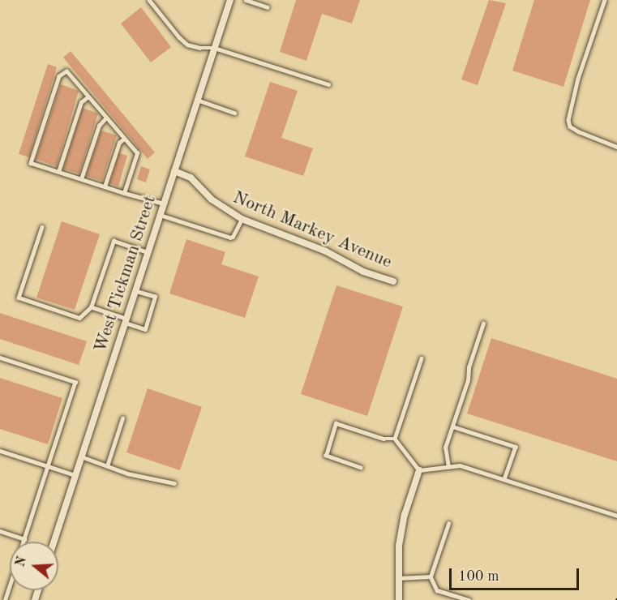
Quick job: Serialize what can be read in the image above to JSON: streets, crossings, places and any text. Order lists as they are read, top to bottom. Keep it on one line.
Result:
{"streets":{"street":["North Markey Avenue","West Tickman Street"]},"crossings":[["North Markey Avenue","West Tickman Street"]],"scale_bar":"100 m","north":"left"}
